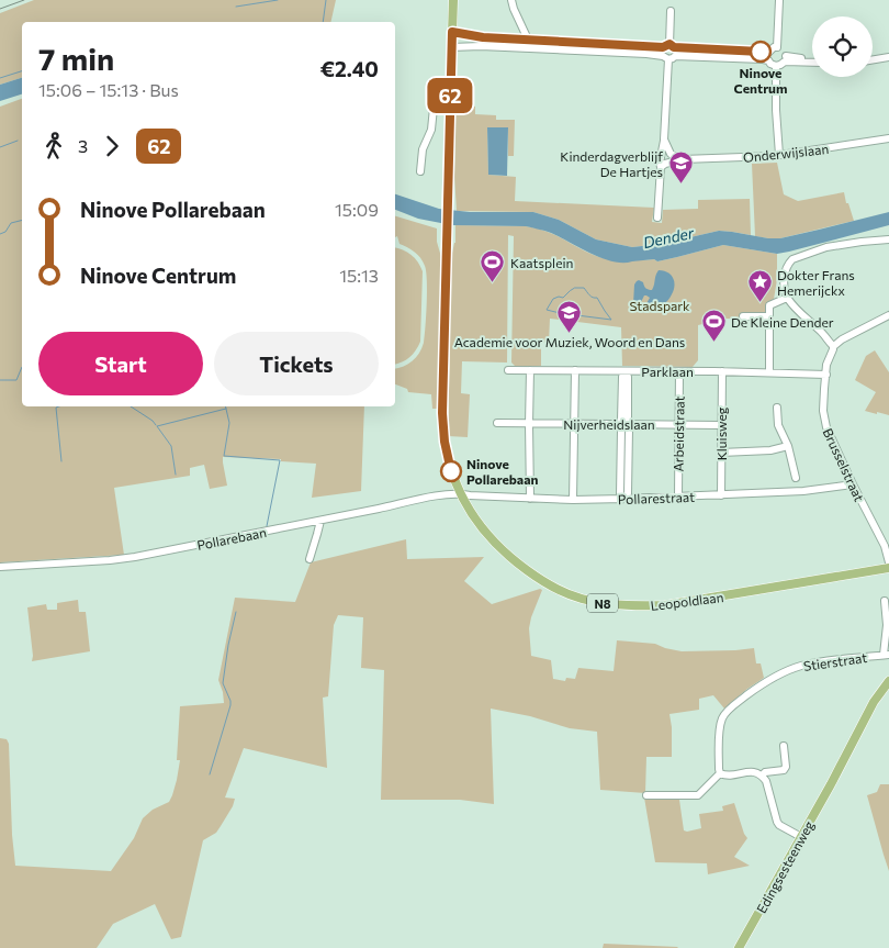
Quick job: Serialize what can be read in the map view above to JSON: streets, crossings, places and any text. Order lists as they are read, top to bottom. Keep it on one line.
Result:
{"streets":{"main road":["Leopoldlaan","N8","Edingsesteenweg"],"street":["Onderwijslaan","Parklaan","Nijverheidslaan","Arbeidstraat","Kluisweg","Brusselstraat","Pollarestraat","Pollarebaan","Stierstraat"]},"crossings":[["Parklaan","Arbeidstraat"],["Parklaan","Kluisweg"],["Parklaan","Brusselstraat"],["Nijverheidslaan","Arbeidstraat"],["Nijverheidslaan","Kluisweg"],["Arbeidstraat","Pollarestraat"],["Kluisweg","Pollarestraat"],["Brusselstraat","Pollarestraat"],["Pollarestraat","Pollarebaan"],["Pollarestraat","Leopoldlaan"],["Pollarestraat","N8"],["Pollarebaan","Leopoldlaan"],["Pollarebaan","N8"],["Leopoldlaan","N8"]],"water":["Dender"],"parks":["Stadspark"],"places":{"other":["Ninove Centrum","Ninove Pollarebaan"],"school or university":["Kinderdagverblijf De Hartjes","Academie voor Muziek, Woord en Dans"],"sports":["Kaatsplein","De Kleine Dender"],"place":["Dokter Frans Hemerijckx"]},"lines":["bus line 62"],"page":{"on_map":"62","heading":["7 min","15:06 – 15:13 · Bus","€2.40"],"legs":["3","62"],"list":[{"name":"Ninove Pollarebaan","value":"15:09"},{"name":"Ninove Centrum","value":"15:13"}],"buttons":["Start","Tickets"]}}
